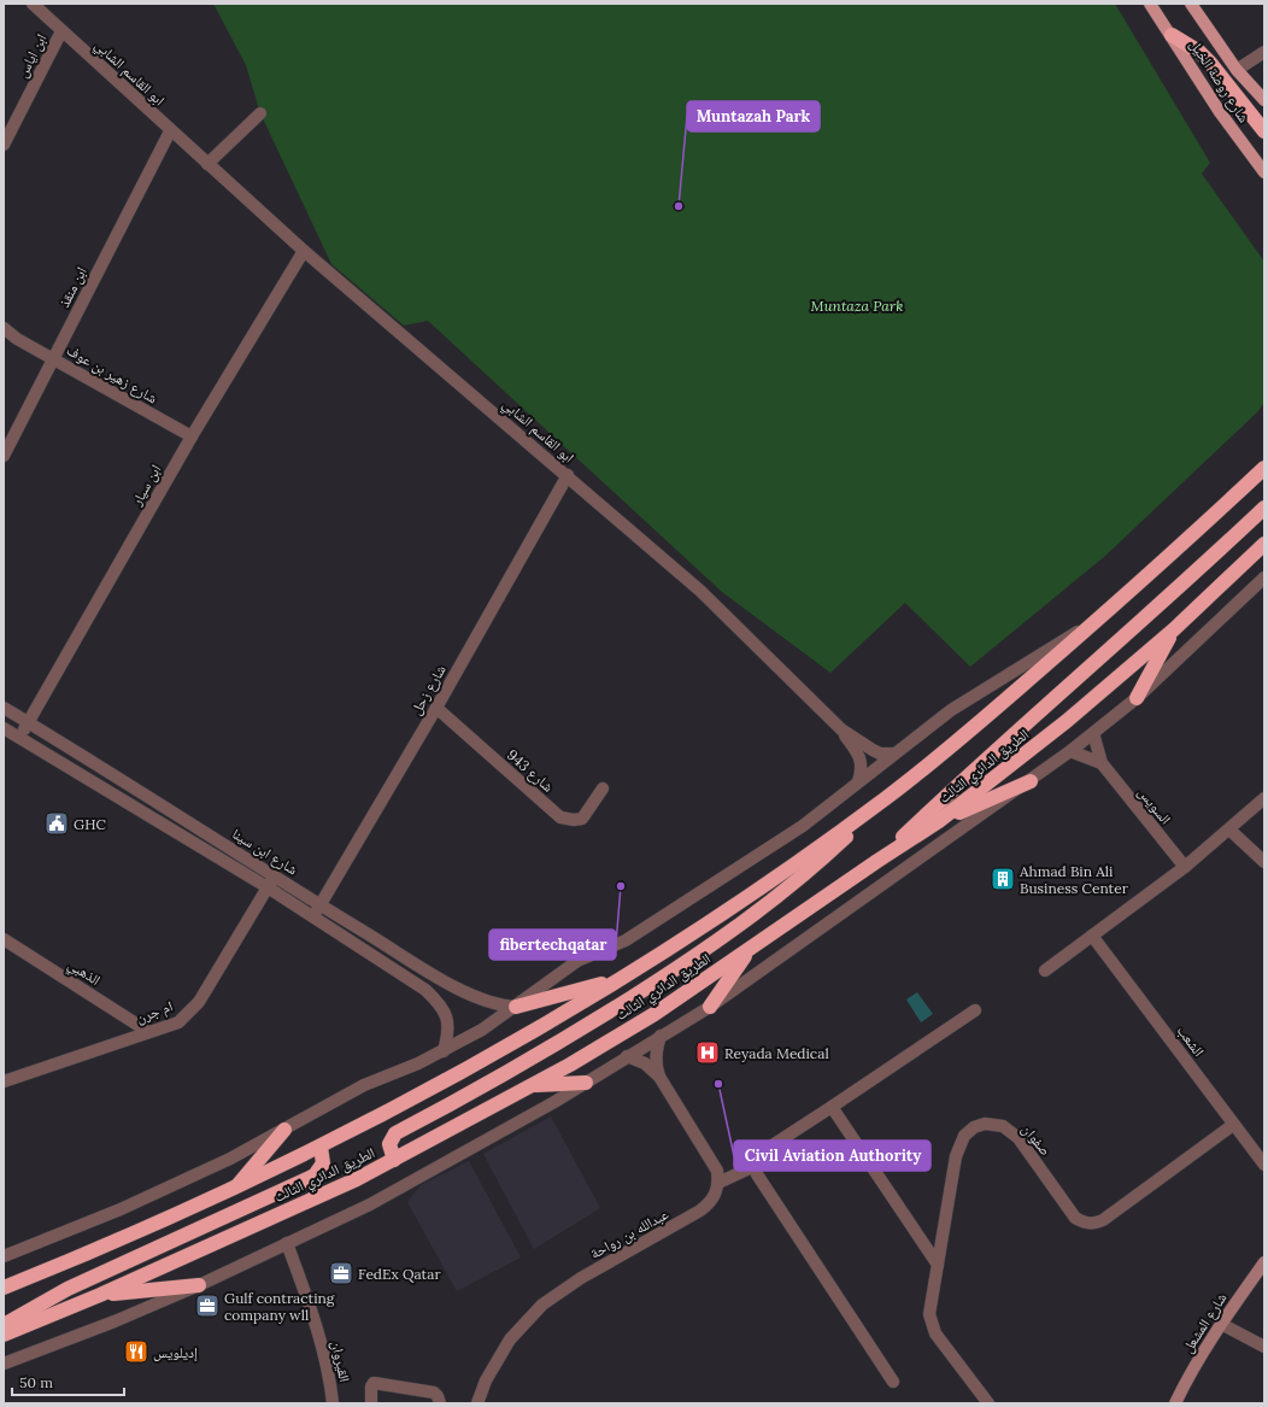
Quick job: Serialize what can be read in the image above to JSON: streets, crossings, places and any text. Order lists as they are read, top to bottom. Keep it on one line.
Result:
{"streets":{"highway":["الطريق الدائري الثالث"],"main road":["شارع روضة الخيل"],"street":["ابن اياس","ابو القاسم الشابي","ابن منقذ","شارع زهير بن عوف","ابن سيار","شارع زحل","شارع 943","السويس","شارع ابن سينا","الذهبي","ام جرن","الشعب","صفوان","عبدالله بن رواحة","شارع المشعل","القيروان"]},"crossings":[["ابن اياس","ابو القاسم الشابي"],["ابو القاسم الشابي","ابن منقذ"],["ابو القاسم الشابي","ابن سيار"],["ابو القاسم الشابي","شارع زحل"],["ابن منقذ","شارع زهير بن عوف"],["شارع زهير بن عوف","ابن سيار"],["ابن سيار","شارع ابن سينا"],["شارع زحل","شارع 943"],["شارع زحل","شارع ابن سينا"],["الطريق الدائري الثالث","شارع ابن سينا"],["شارع ابن سينا","ام جرن"],["الذهبي","ام جرن"],["الشعب","صفوان"]],"parks":["Muntaza Park"],"places":{"other":["Muntazah Park","fibertechqatar","Civil Aviation Authority"],"public building":["GHC"],"building":["Ahmad Bin Ali Business Center"],"hospital":["Reyada Medical"],"office":["FedEx Qatar","Gulf contracting company wll"],"restaurant":["إديلويس"]},"scale_bar":"50 m"}
